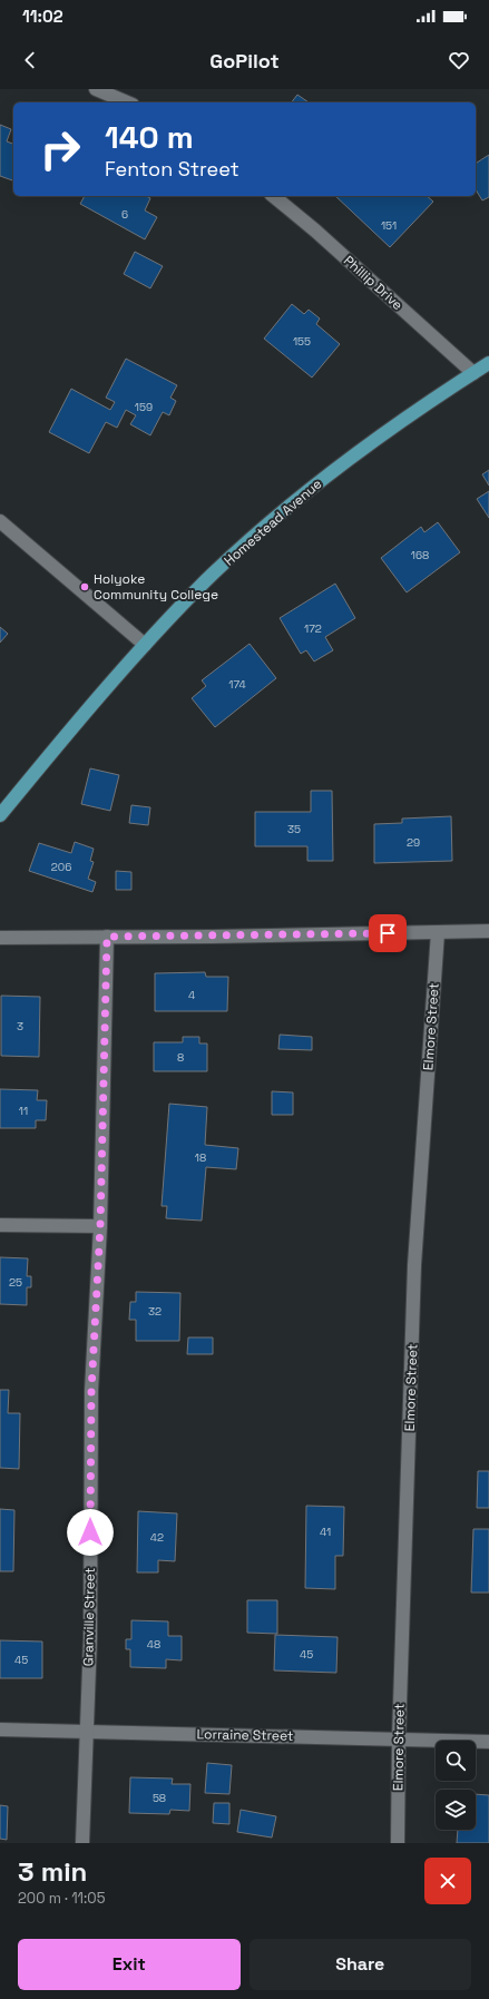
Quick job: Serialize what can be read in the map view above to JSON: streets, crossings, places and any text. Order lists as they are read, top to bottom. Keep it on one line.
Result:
{"streets":{"main road":["Homestead Avenue"],"street":["Phillip Drive","Elmore Street","Granville Street","Lorraine Street"]},"crossings":[["Phillip Drive","Homestead Avenue"],["Elmore Street","Lorraine Street"],["Granville Street","Lorraine Street"]],"places":["Holyoke Community College"],"house_numbers":["6","151","155","159","168","172","174","35","29","206","4","3","8","11","18","25","32","41","42","48","45","45","58"],"page":{"status":"11:02","header":"GoPilot","turn":["140 m","Fenton Street"],"heading":["3 min","200 m · 11:05"],"buttons":["Exit","Share"]}}
